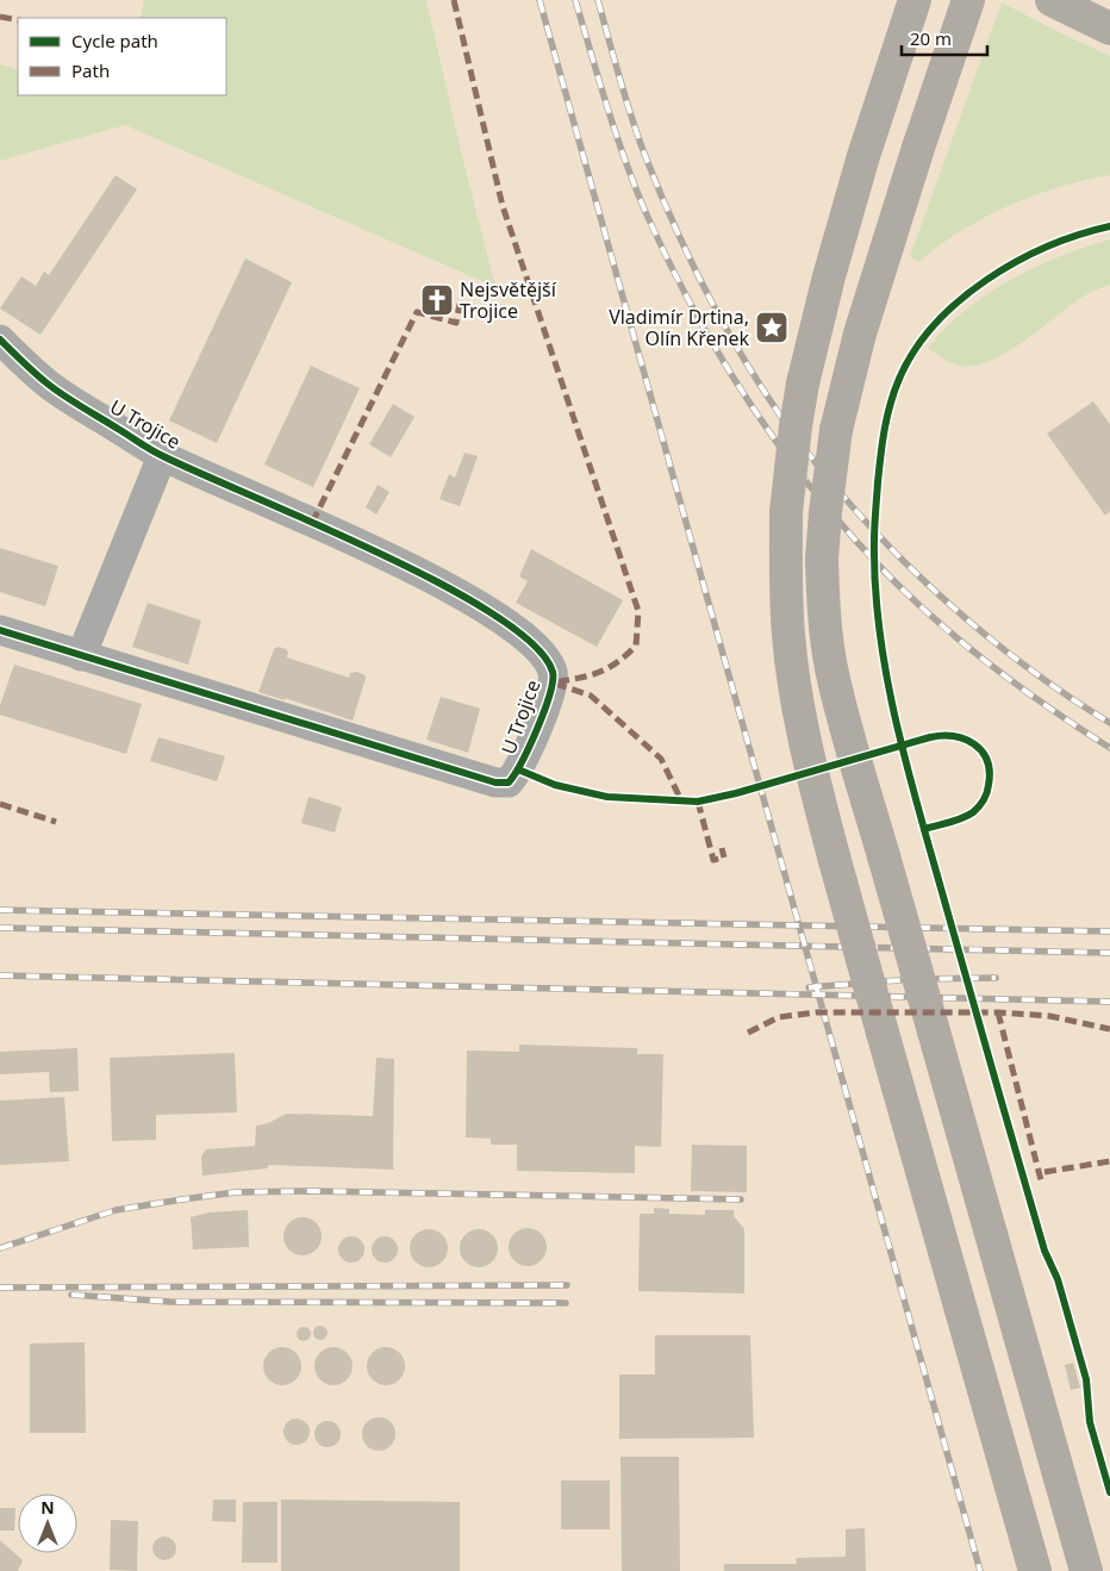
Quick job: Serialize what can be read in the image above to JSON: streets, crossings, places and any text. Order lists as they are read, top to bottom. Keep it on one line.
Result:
{"streets":{"street":["U Trojice"]},"places":{"church":["Nejsvětější Trojice"],"place":["Vladimír Drtina, Olín Křenek"]},"legend":["Cycle path","Path"],"scale_bar":"20 m","north":"top"}
